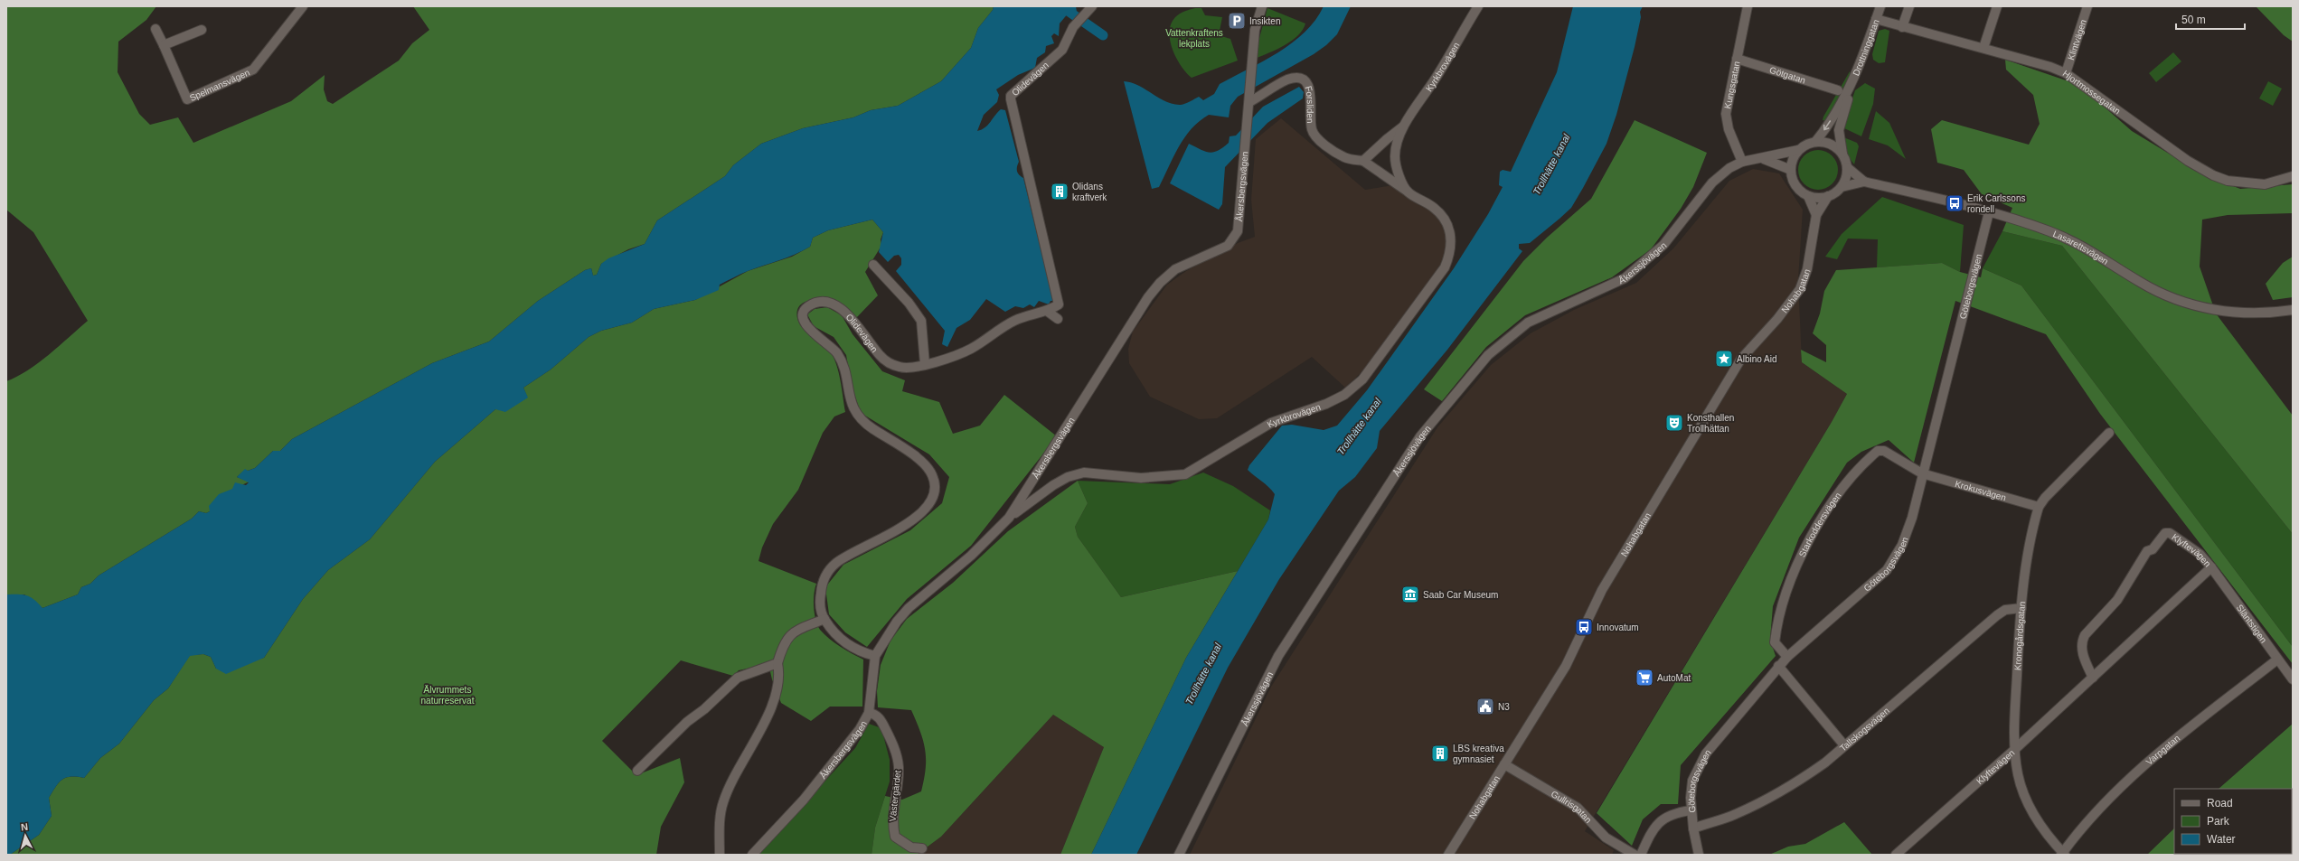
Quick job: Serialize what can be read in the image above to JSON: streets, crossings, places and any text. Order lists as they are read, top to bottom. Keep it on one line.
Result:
{"streets":{"street":["Klintvägen","Drottninggatan","Kyrkbrovägen","Götgatan","Olidevägen","Spelmansvägen","Kungsgatan","Hjortmossegatan","Forsliden","Åkersbergsvägen","Lasarettsvägen","Åkerssjövägen","Göteborgsvägen","Nohabgatan","Krokusvägen","Starkoddersvägen","Klyftevägen","Släntstigen","Kronogårdsgatan","Tallskogsvägen","Varpgatan","Västergärdet","Gullrisgatan"]},"crossings":[["Klintvägen","Hjortmossegatan"],["Drottninggatan","Hjortmossegatan"],["Drottninggatan","Lasarettsvägen"],["Drottninggatan","Åkerssjövägen"],["Drottninggatan","Nohabgatan"],["Kyrkbrovägen","Forsliden"],["Kyrkbrovägen","Åkersbergsvägen"],["Götgatan","Kungsgatan"],["Olidevägen","Åkersbergsvägen"],["Kungsgatan","Åkerssjövägen"],["Forsliden","Åkersbergsvägen"],["Åkersbergsvägen","Västergärdet"],["Lasarettsvägen","Åkerssjövägen"],["Lasarettsvägen","Göteborgsvägen"],["Lasarettsvägen","Nohabgatan"],["Åkerssjövägen","Nohabgatan"],["Göteborgsvägen","Krokusvägen"],["Göteborgsvägen","Starkoddersvägen"],["Göteborgsvägen","Tallskogsvägen"],["Nohabgatan","Gullrisgatan"],["Krokusvägen","Starkoddersvägen"],["Krokusvägen","Kronogårdsgatan"],["Klyftevägen","Släntstigen"],["Klyftevägen","Kronogårdsgatan"],["Släntstigen","Varpgatan"],["Kronogårdsgatan","Tallskogsvägen"],["Kronogårdsgatan","Varpgatan"]],"water":["Trollhätte kanal"],"parks":["Vattenkraftens lekplats","Älvrummets naturreservat"],"places":{"parking":["Insikten"],"building":["Olidans kraftverk","LBS kreativa gymnasiet"],"bus stop":["Erik Carlssons rondell","Innovatum"],"place":["Albino Aid"],"theatre":["Konsthallen Trollhättan"],"museum":["Saab Car Museum"],"supermarket":["AutoMat"],"public building":["N3"]},"legend":["Road","Park","Water"],"scale_bar":"50 m","north":"top"}
